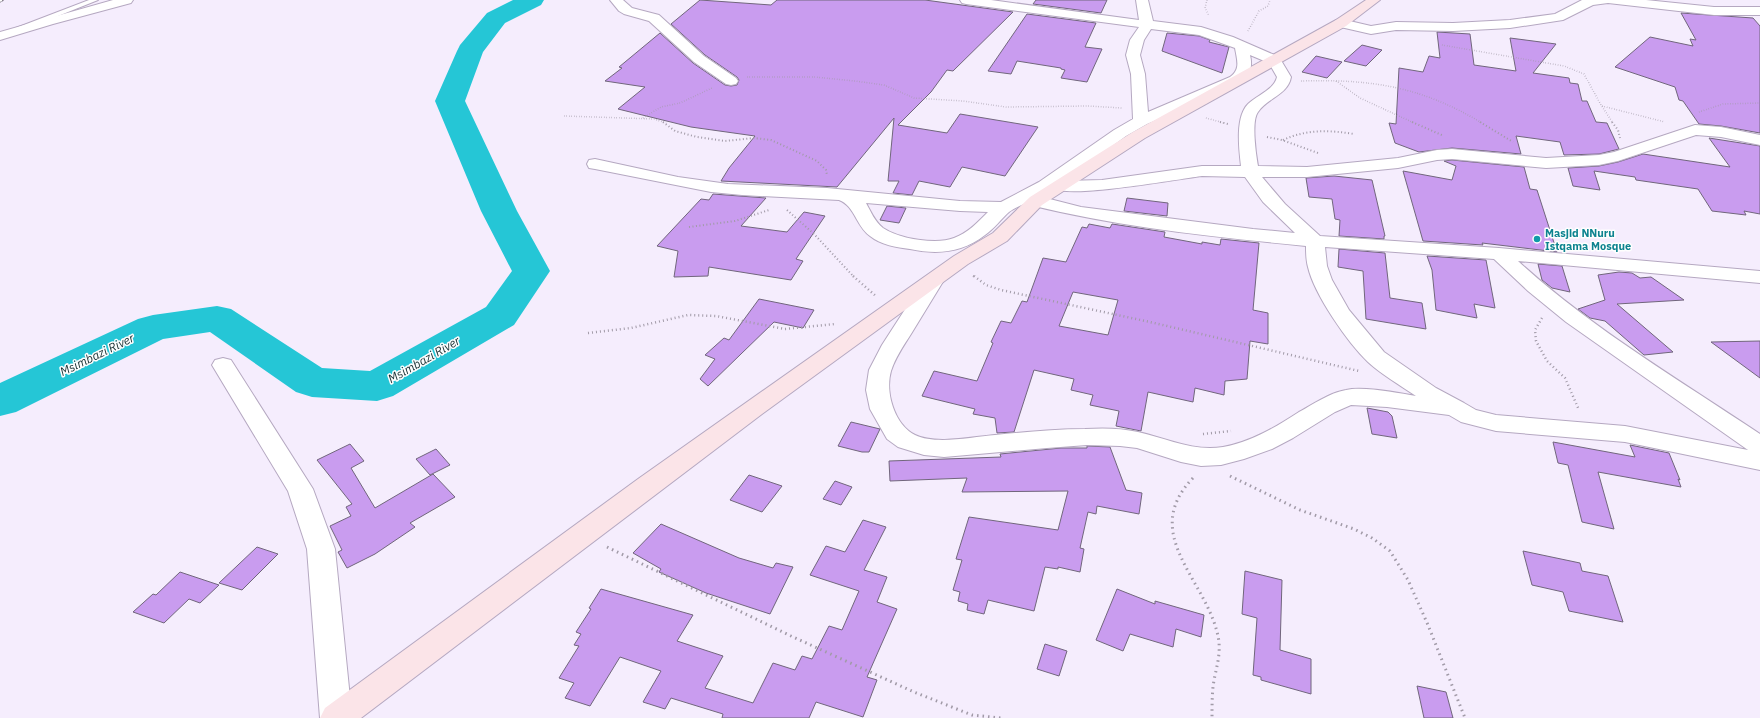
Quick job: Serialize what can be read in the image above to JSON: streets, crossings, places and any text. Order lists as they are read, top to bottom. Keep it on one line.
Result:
{"water":["Msimbazi River"],"places":["Masjid NNuru Istqama Mosque"]}
